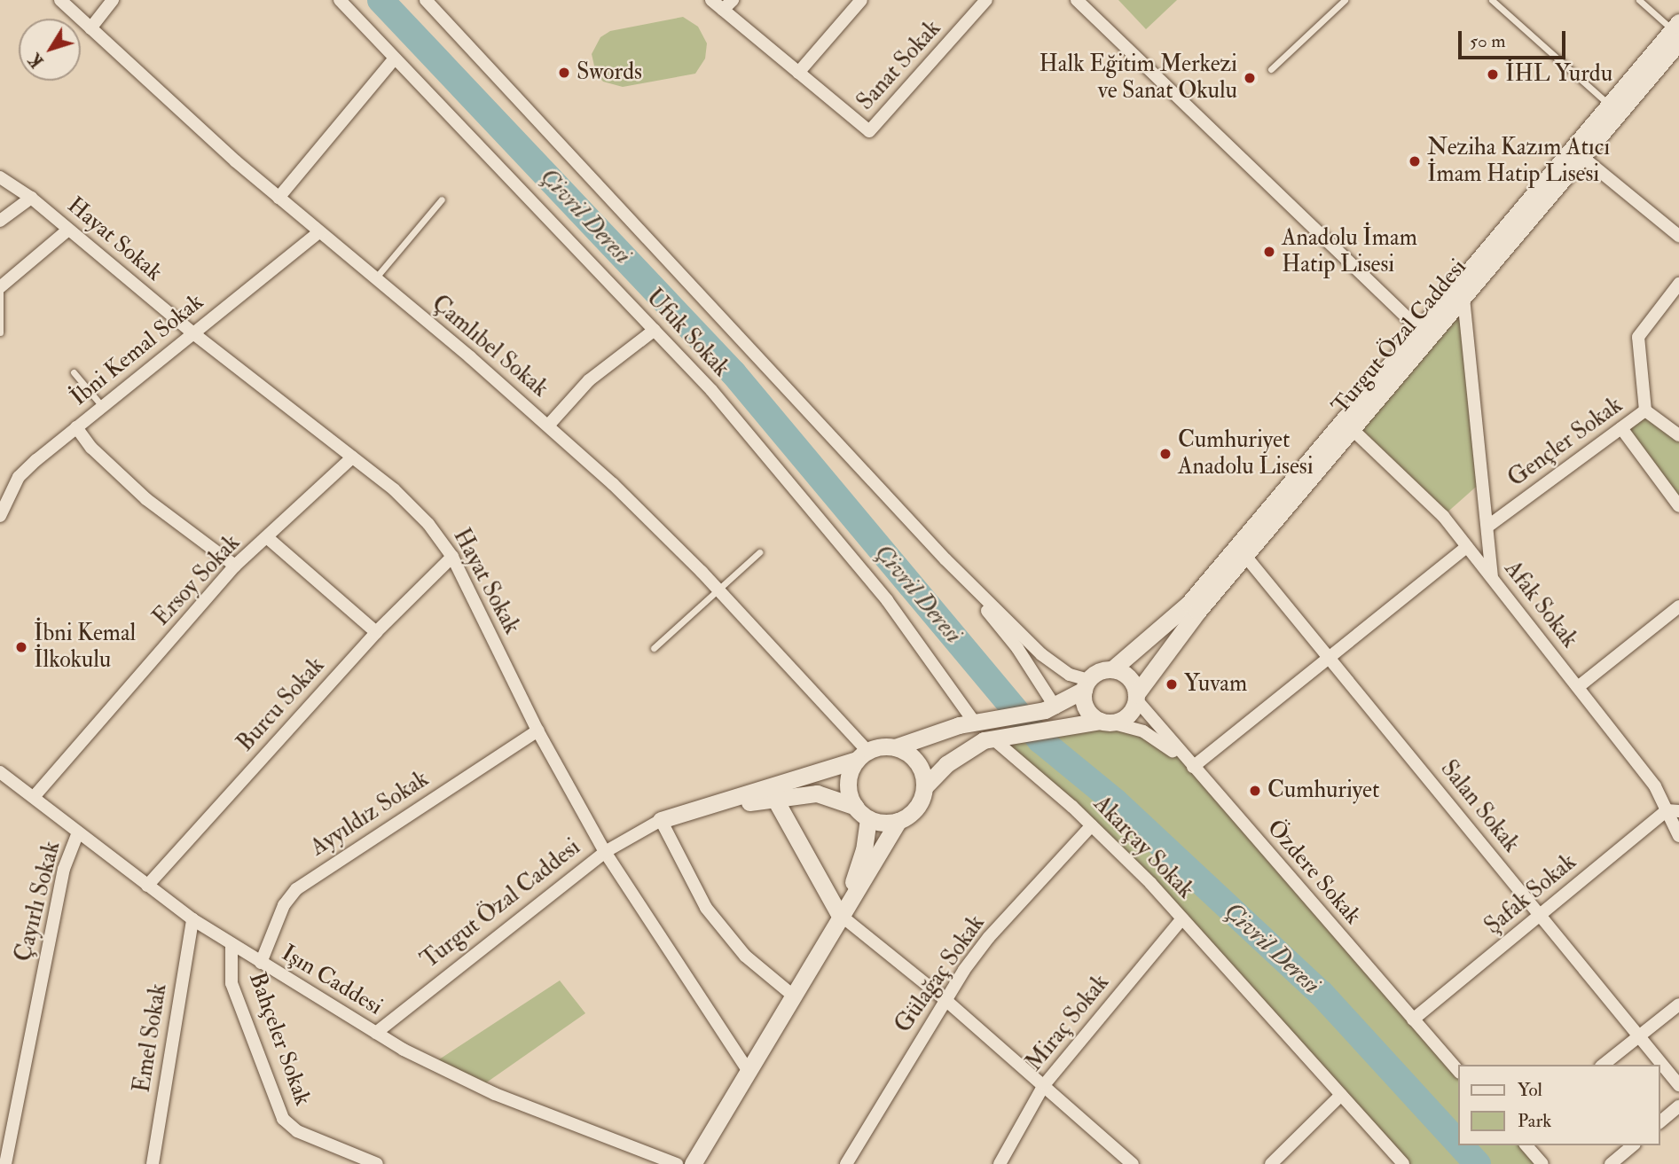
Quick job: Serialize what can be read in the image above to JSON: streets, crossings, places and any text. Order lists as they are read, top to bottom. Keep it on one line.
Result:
{"streets":{"street":["Sanat Sokak","Hayat Sokak","Ufuk Sokak","Turgut Özal Caddesi","Çamlıbel Sokak","İbni Kemal Sokak","Gençler Sokak","Ersoy Sokak","Afak Sokak","Burcu Sokak","Salan Sokak","Ayyıldız Sokak","Akarçay Sokak","Özdere Sokak","Şafak Sokak","Çayırlı Sokak","Gülağaç Sokak","Işın Caddesi","Miraç Sokak","Emel Sokak","Bahçeler Sokak"]},"crossings":[["Hayat Sokak","Turgut Özal Caddesi"],["Hayat Sokak","İbni Kemal Sokak"],["Hayat Sokak","Ersoy Sokak"],["Hayat Sokak","Burcu Sokak"],["Hayat Sokak","Ayyıldız Sokak"],["Turgut Özal Caddesi","Çamlıbel Sokak"],["Turgut Özal Caddesi","Afak Sokak"],["Turgut Özal Caddesi","Salan Sokak"],["Turgut Özal Caddesi","Özdere Sokak"],["Turgut Özal Caddesi","Işın Caddesi"],["Çamlıbel Sokak","İbni Kemal Sokak"],["Ersoy Sokak","Işın Caddesi"],["Afak Sokak","Şafak Sokak"],["Burcu Sokak","Işın Caddesi"],["Salan Sokak","Şafak Sokak"],["Ayyıldız Sokak","Işın Caddesi"],["Akarçay Sokak","Gülağaç Sokak"],["Akarçay Sokak","Miraç Sokak"],["Özdere Sokak","Şafak Sokak"],["Çayırlı Sokak","Işın Caddesi"],["Işın Caddesi","Emel Sokak"],["Işın Caddesi","Bahçeler Sokak"]],"water":["Çivril Deresi"],"places":["Swords","İHL Yurdu","Halk Eğitim Merkezi ve Sanat Okulu","Neziha Kazım Atıcı İmam Hatip Lisesi","Anadolu İmam Hatip Lisesi","Cumhuriyet Anadolu Lisesi","İbni Kemal İlkokulu","Yuvam","Cumhuriyet"],"legend":["Yol","Park"],"scale_bar":"50 m","north":"bottom left"}
